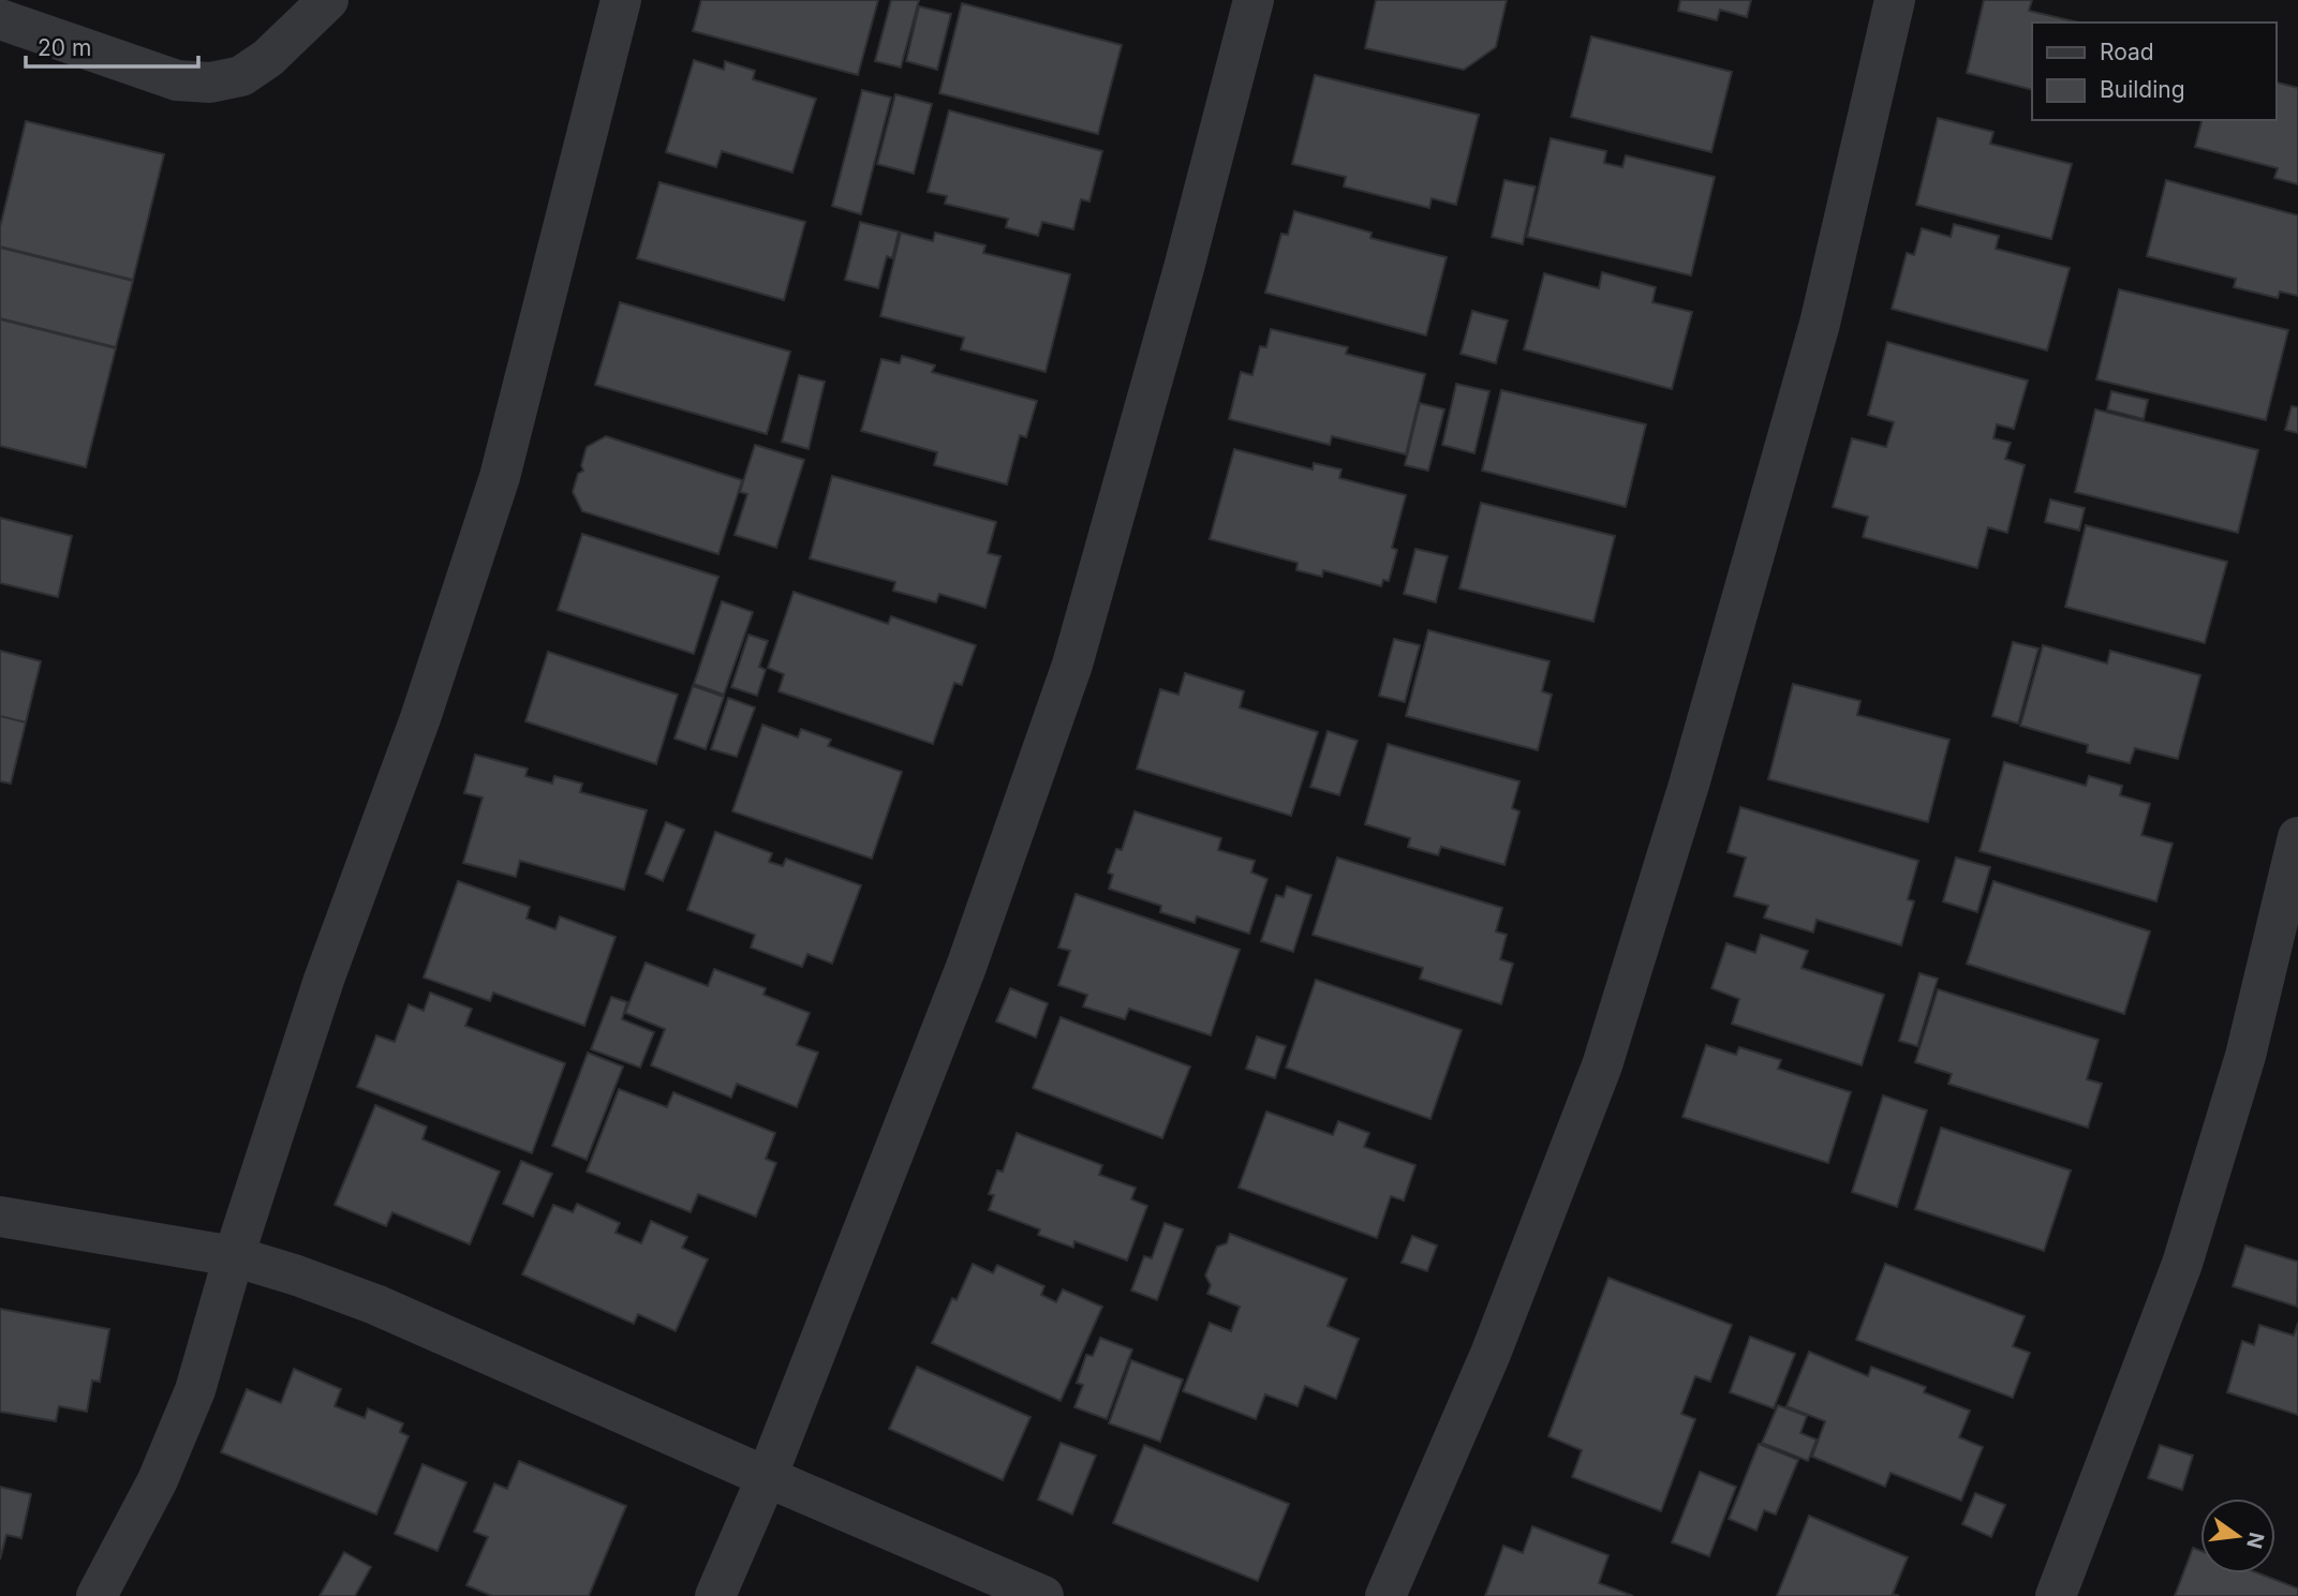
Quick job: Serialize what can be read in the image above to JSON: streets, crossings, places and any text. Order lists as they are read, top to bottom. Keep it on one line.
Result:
{"legend":["Road","Building"],"scale_bar":"20 m","north":"right"}
